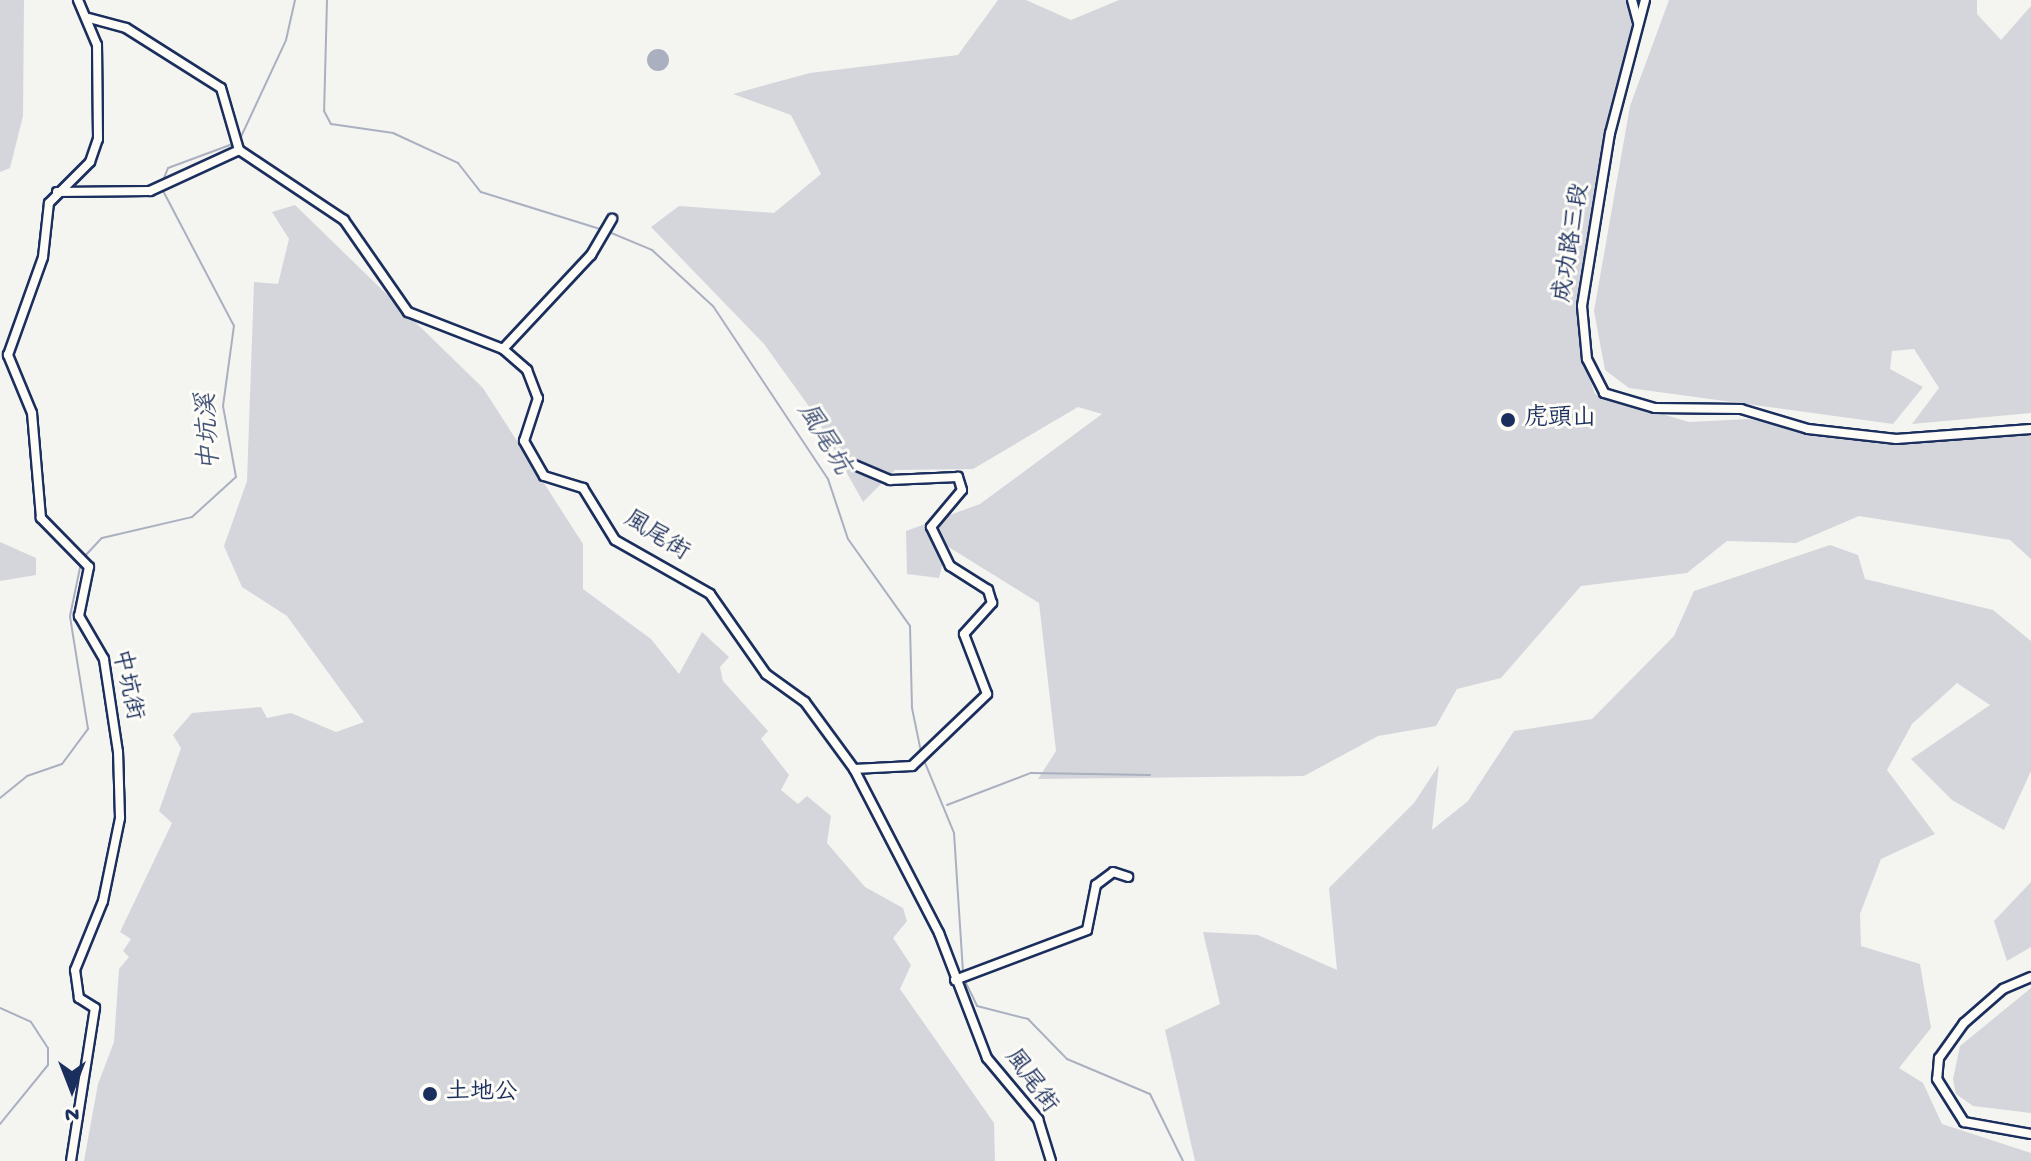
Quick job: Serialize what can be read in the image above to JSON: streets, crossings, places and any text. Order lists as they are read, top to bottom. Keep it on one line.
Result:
{"streets":{"street":["成功路三段","風尾街","中坑街"]},"water":["中坑溪","風尾坑"],"places":["虎頭山","土地公"],"north":"bottom"}
